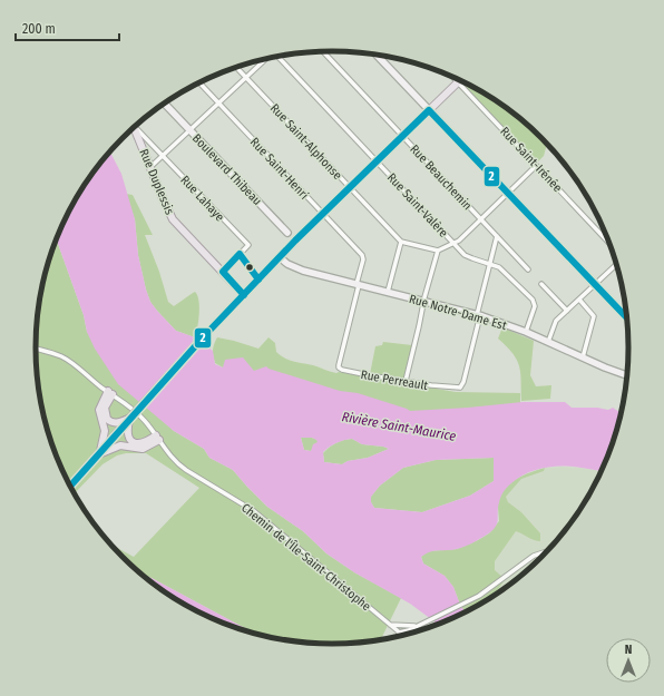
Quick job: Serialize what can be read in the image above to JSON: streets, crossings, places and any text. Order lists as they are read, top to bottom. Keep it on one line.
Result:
{"streets":{"main road":["Rue Duplessis"],"street":["Rue Saint-Alphonse","Rue Saint-Irénée","Rue Saint-Henri","Boulevard Thibeau","Rue Beauchemin","Rue Lahaye","Rue Saint-Valère","Rue Notre-Dame Est","Rue Perreault","Chemin de l'Île-Saint-Christophe"]},"crossings":[["Rue Saint-Henri","Rue Notre-Dame Est"],["Rue Saint-Henri","Rue Perreault"],["Rue Duplessis","Rue Lahaye"],["Rue Saint-Valère","Rue Notre-Dame Est"],["Rue Notre-Dame Est","Rue Perreault"]],"water":["Rivière Saint-Maurice"],"lines":["transit line 2"],"scale_bar":"200 m","north":"top"}
